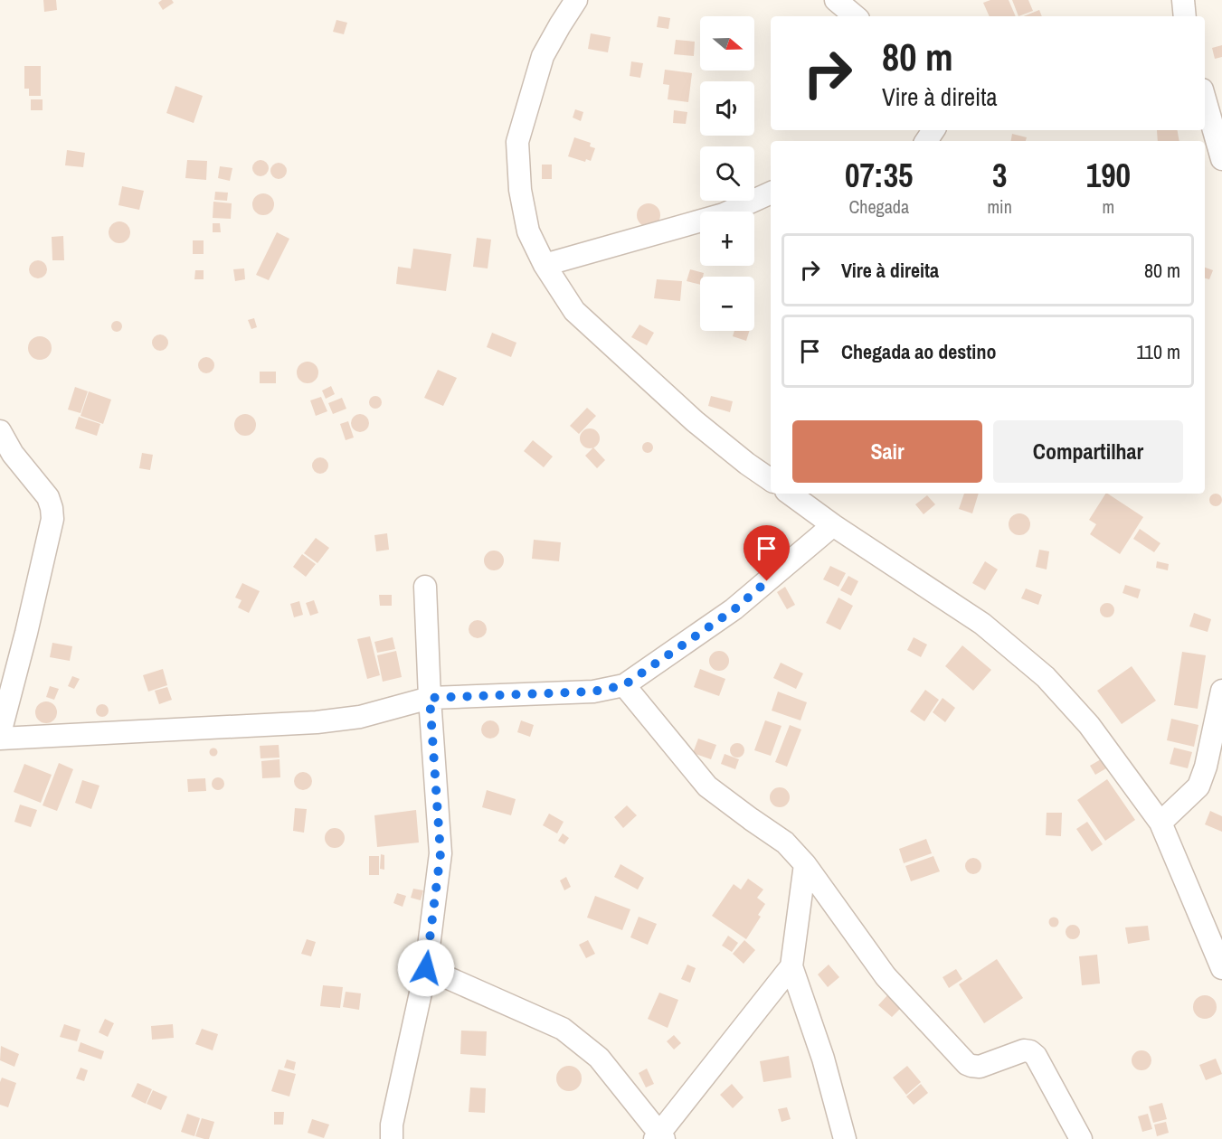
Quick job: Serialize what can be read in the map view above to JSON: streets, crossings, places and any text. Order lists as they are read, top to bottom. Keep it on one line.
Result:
{"north":"right","page":{"map_buttons":["+","−"],"turn":["80 m","Vire à direita"],"eta":["07:35","Chegada","3","min","190","m"],"list":[{"name":"Vire à direita","value":"80 m"},{"name":"Chegada ao destino","value":"110 m"}],"buttons":["Sair","Compartilhar"]}}
